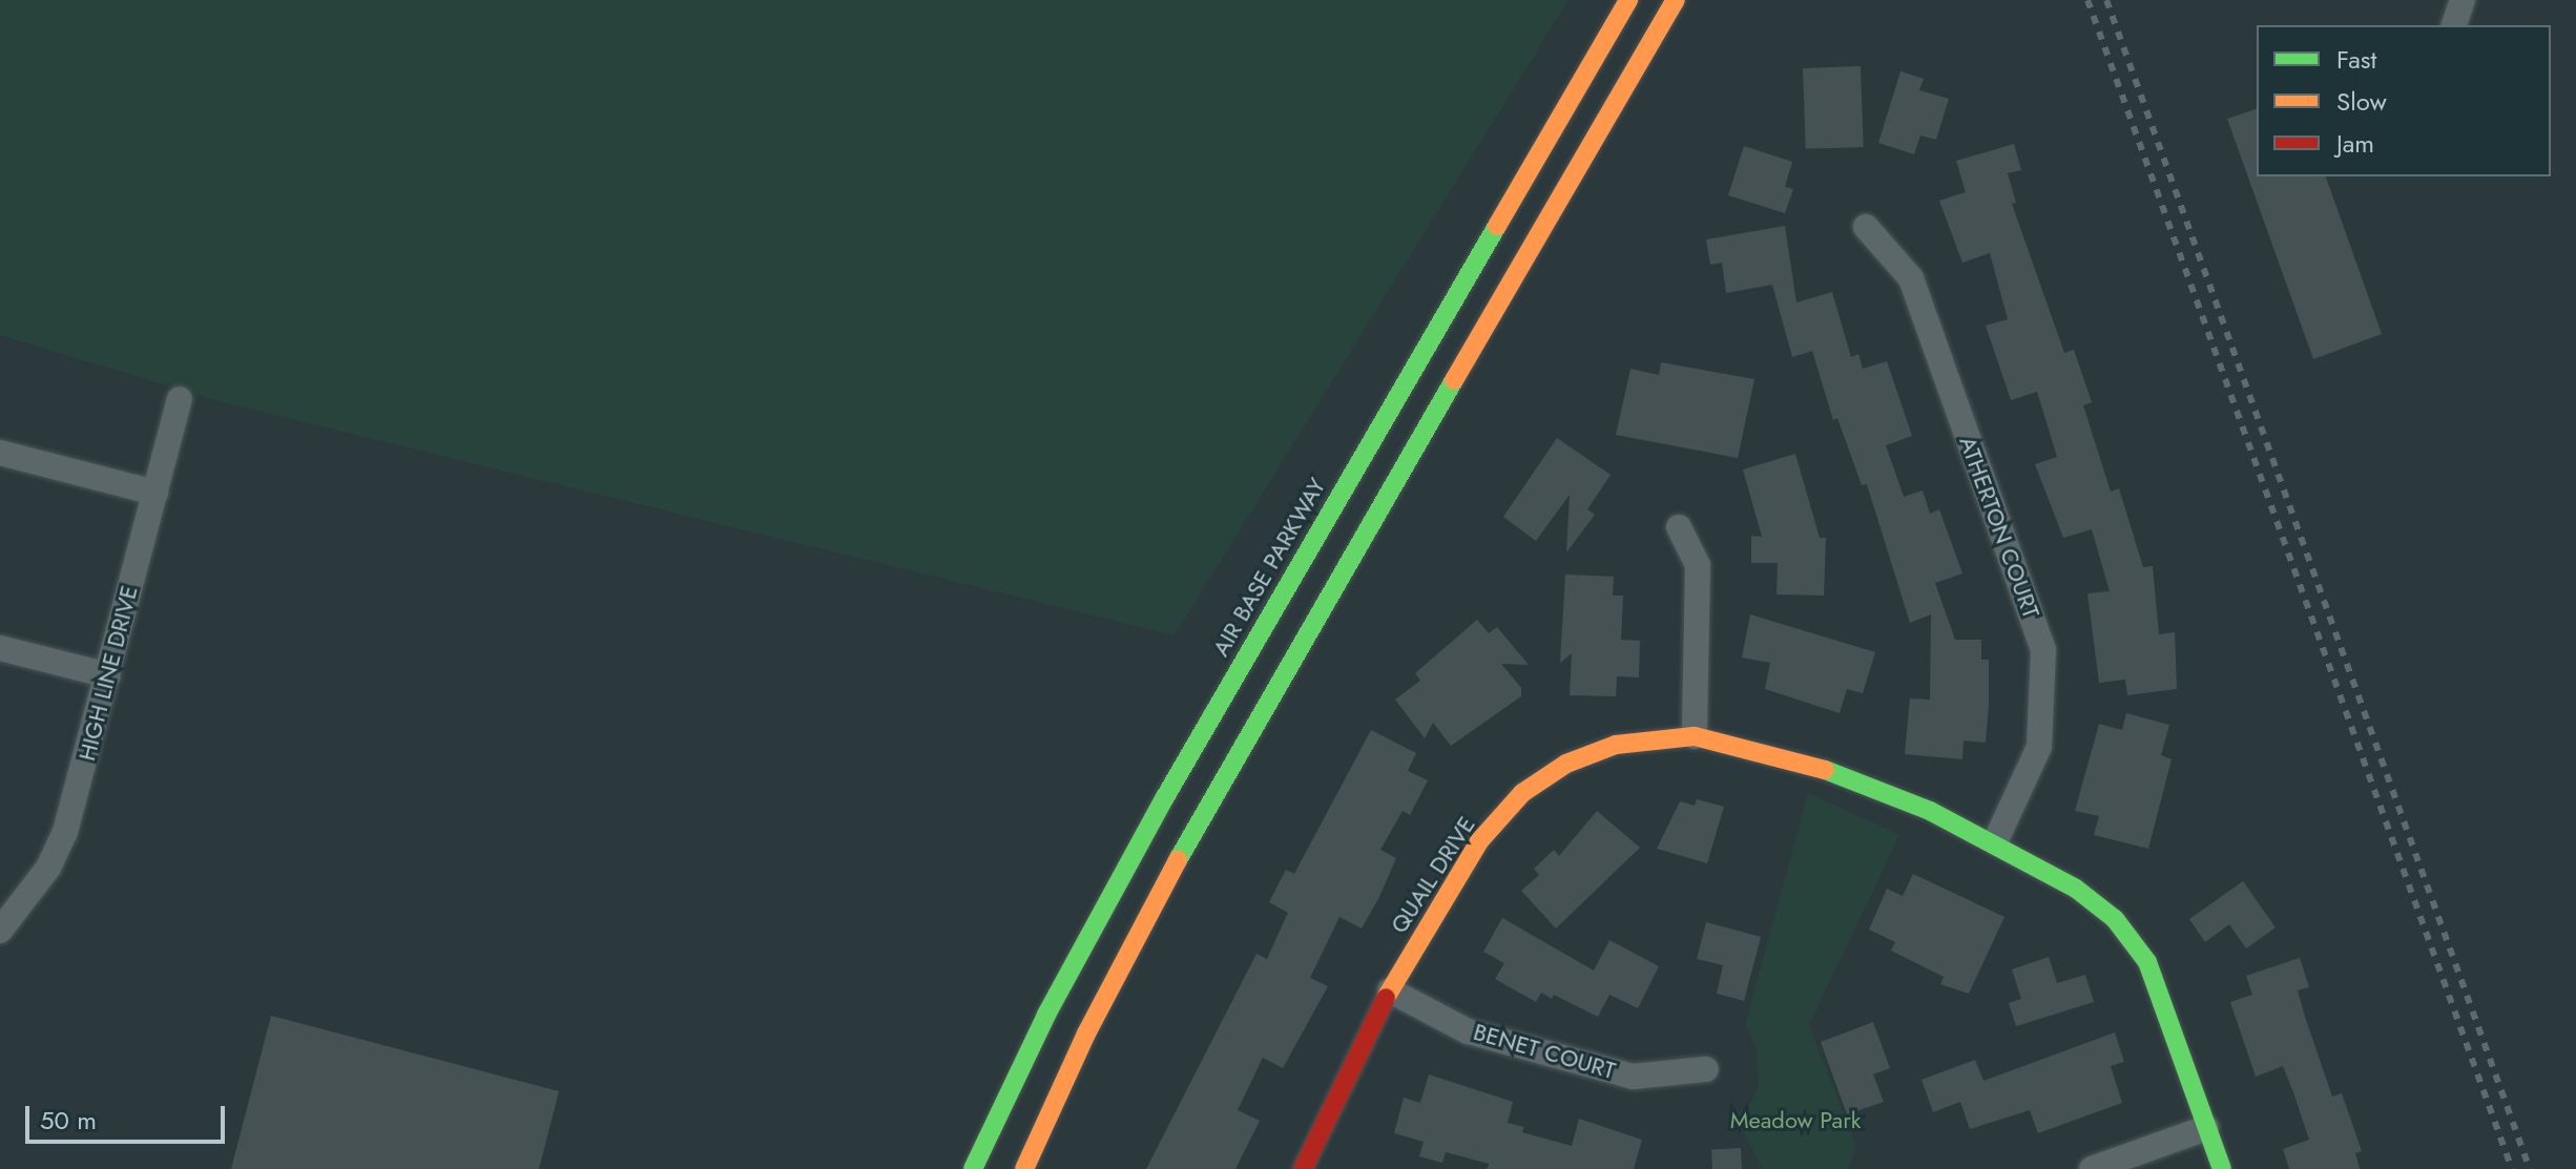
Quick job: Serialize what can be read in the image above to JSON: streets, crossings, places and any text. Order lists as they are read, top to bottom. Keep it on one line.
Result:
{"streets":{"main road":["AIR BASE PARKWAY","QUAIL DRIVE"],"street":["ATHERTON COURT","HIGH LINE DRIVE","BENET COURT"]},"crossings":[["ATHERTON COURT","QUAIL DRIVE"],["QUAIL DRIVE","BENET COURT"]],"parks":["Meadow Park"],"legend":["Fast","Slow","Jam"],"scale_bar":"50 m"}
